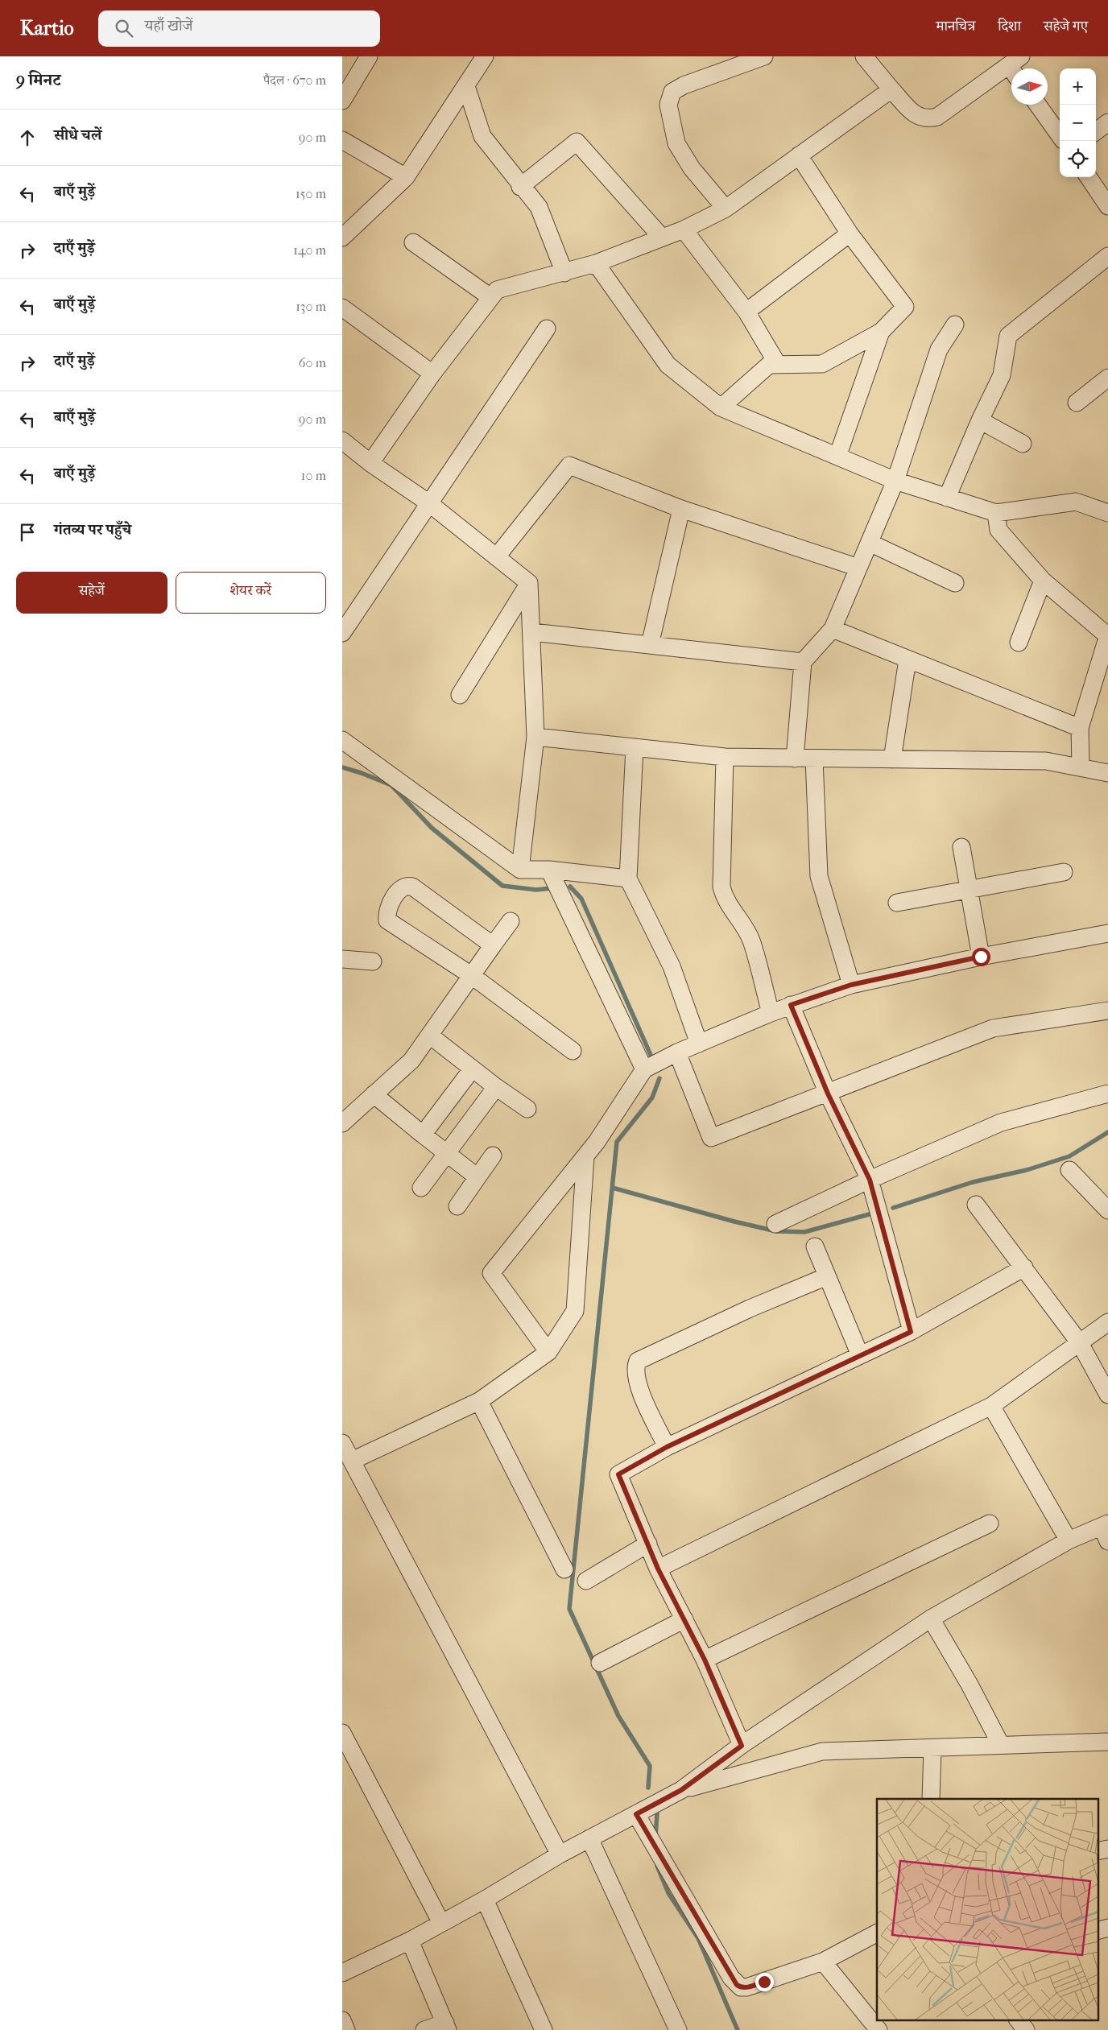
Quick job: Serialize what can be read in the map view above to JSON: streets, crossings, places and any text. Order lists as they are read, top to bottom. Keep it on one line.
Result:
{"north":"right","page":{"header":"Kartio","search":"यहाँ खोजें","nav":["मानचित्र","दिशा","सहेजे गए"],"heading":["9 मिनट","पैदल · 670 m"],"map_buttons":["+","−"],"list":[["सीधे चलें","90 m"],["बाएँ मुड़ें","150 m"],["दाएँ मुड़ें","140 m"],["बाएँ मुड़ें","130 m"],["दाएँ मुड़ें","60 m"],["बाएँ मुड़ें","90 m"],["बाएँ मुड़ें","10 m"],"गंतव्य पर पहुँचे"],"buttons":["सहेजें","शेयर करें"]}}
